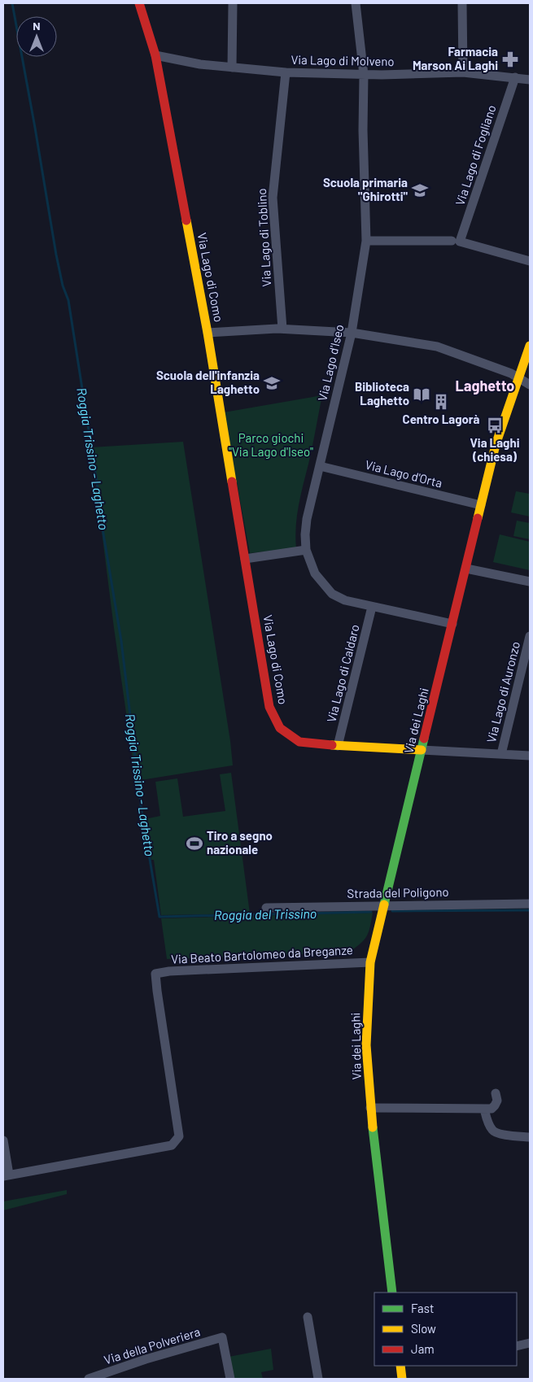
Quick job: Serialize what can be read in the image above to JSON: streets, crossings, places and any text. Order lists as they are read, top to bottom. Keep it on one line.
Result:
{"streets":{"street":["Via Lago di Molveno","Via Lago di Fogliano","Via Lago di Toblino","Via Lago di Como","Via Lago d'Iseo","Via Lago d'Orta","Via Lago di Caldaro","Via Lago di Auronzo","Via dei Laghi","Strada del Poligono","Via Beato Bartolomeo da Breganze","Via della Polveriera"]},"crossings":[["Via Lago di Molveno","Via Lago di Fogliano"],["Via Lago di Molveno","Via Lago di Toblino"],["Via Lago di Molveno","Via Lago di Como"],["Via Lago di Molveno","Via Lago d'Iseo"],["Via Lago di Como","Via Lago di Caldaro"],["Via Lago di Como","Via Lago di Auronzo"],["Via Lago di Como","Via dei Laghi"],["Via Lago d'Iseo","Via Lago d'Orta"],["Via Lago d'Iseo","Via Lago di Caldaro"],["Via Lago d'Iseo","Via dei Laghi"],["Via Lago d'Orta","Via dei Laghi"],["Via dei Laghi","Strada del Poligono"],["Via dei Laghi","Via Beato Bartolomeo da Breganze"]],"districts":["Laghetto"],"water":["Roggia Trissino - Laghetto","Roggia del Trissino"],"parks":["Parco giochi \"Via Lago d'Iseo\""],"places":{"pharmacy":["Farmacia Marson Ai Laghi"],"school or university":["Scuola primaria \"Ghirotti\"","Scuola dell'infanzia Laghetto"],"library":["Biblioteca Laghetto"],"building":["Centro Lagorà"],"bus stop":["Via Laghi (chiesa)"],"sports":["Tiro a segno nazionale"]},"legend":["Fast","Slow","Jam"],"north":"top"}
